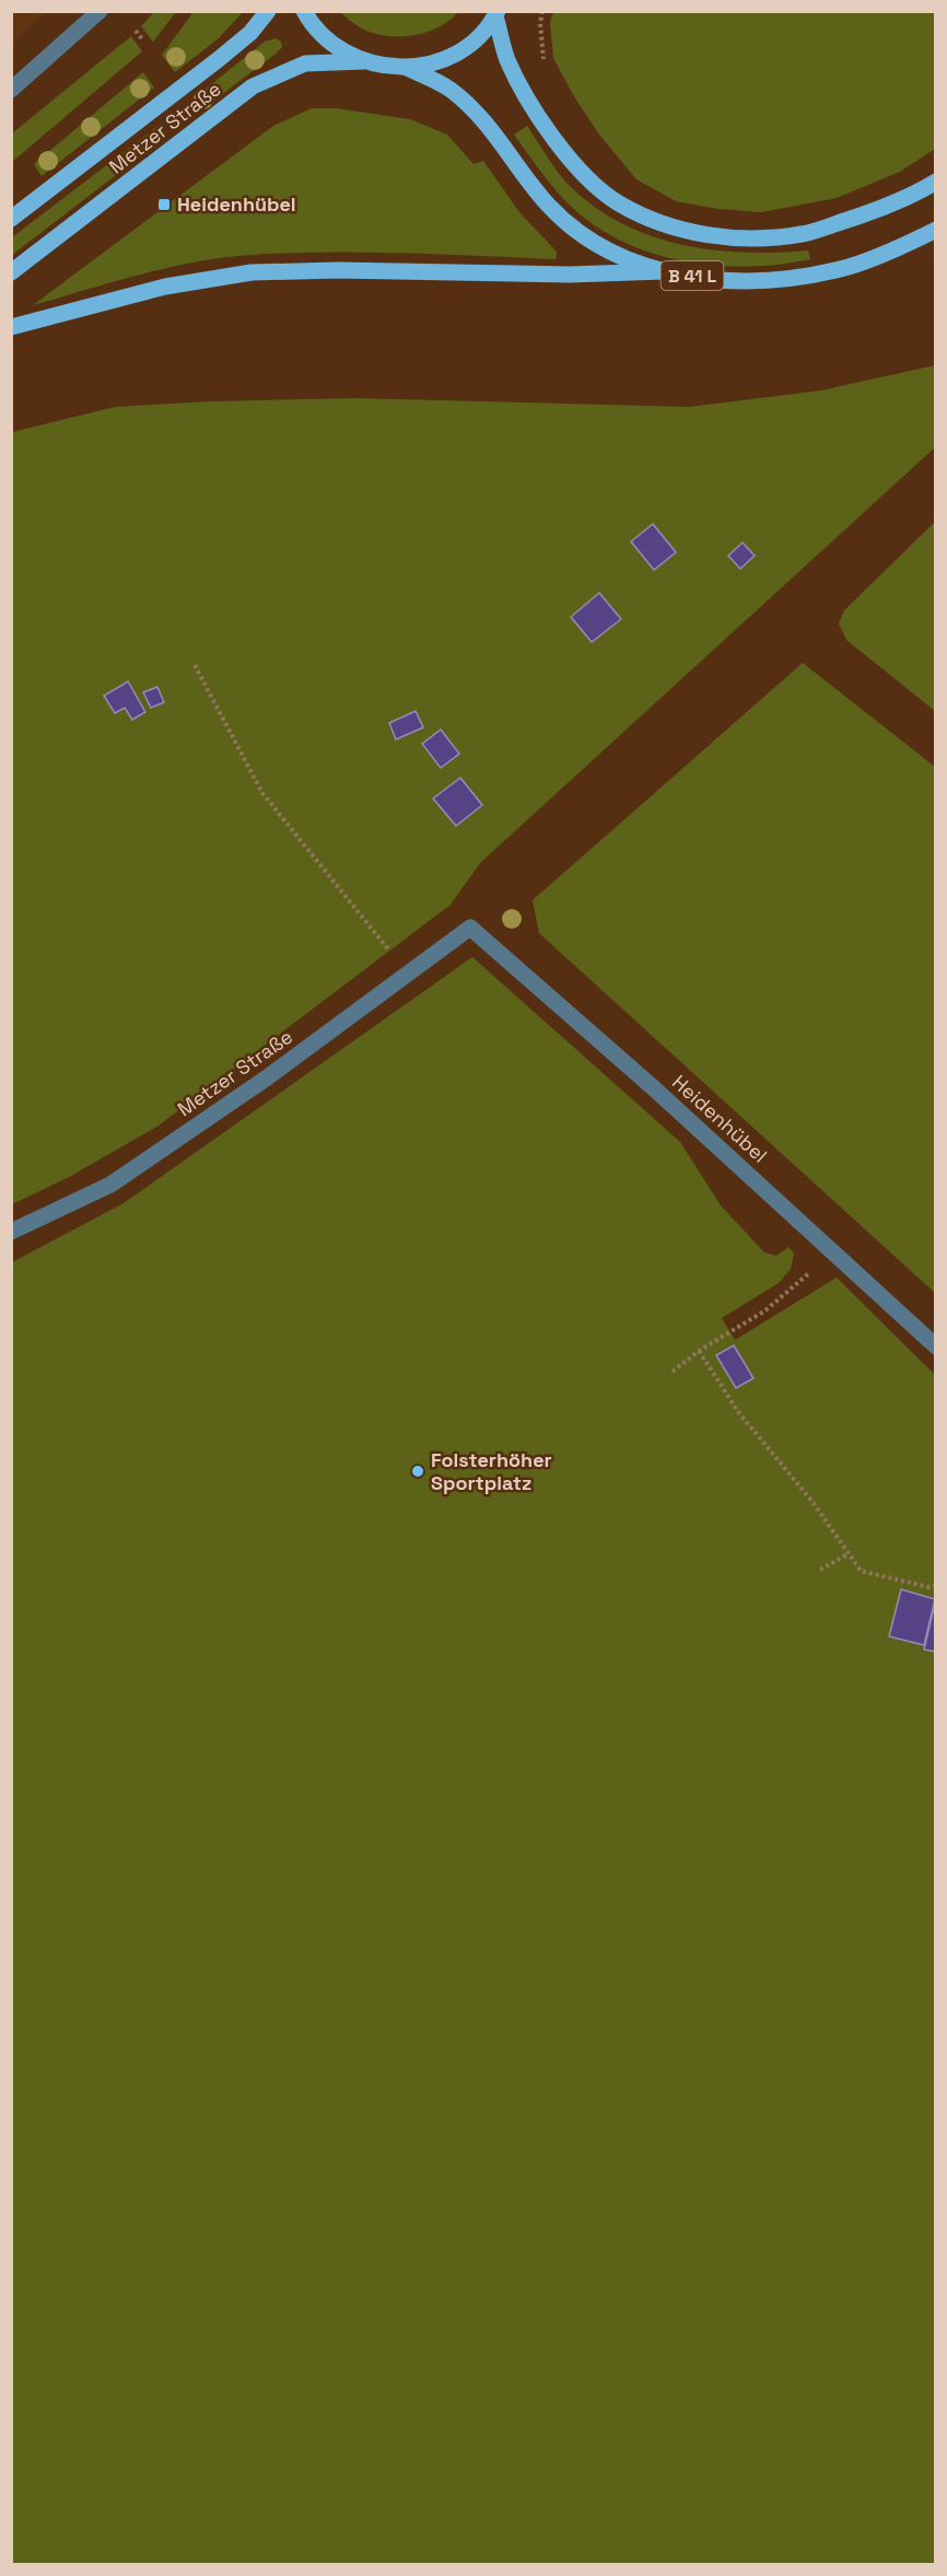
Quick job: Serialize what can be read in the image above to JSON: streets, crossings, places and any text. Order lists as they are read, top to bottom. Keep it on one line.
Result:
{"streets":{"main road":["Metzer Straße","B 41 L"],"street":["Heidenhübel"]},"crossings":[["Metzer Straße","B 41 L"],["Metzer Straße","Heidenhübel"]],"places":{"transit":["Heidenhübel"],"other":["Folsterhöher Sportplatz"]}}
